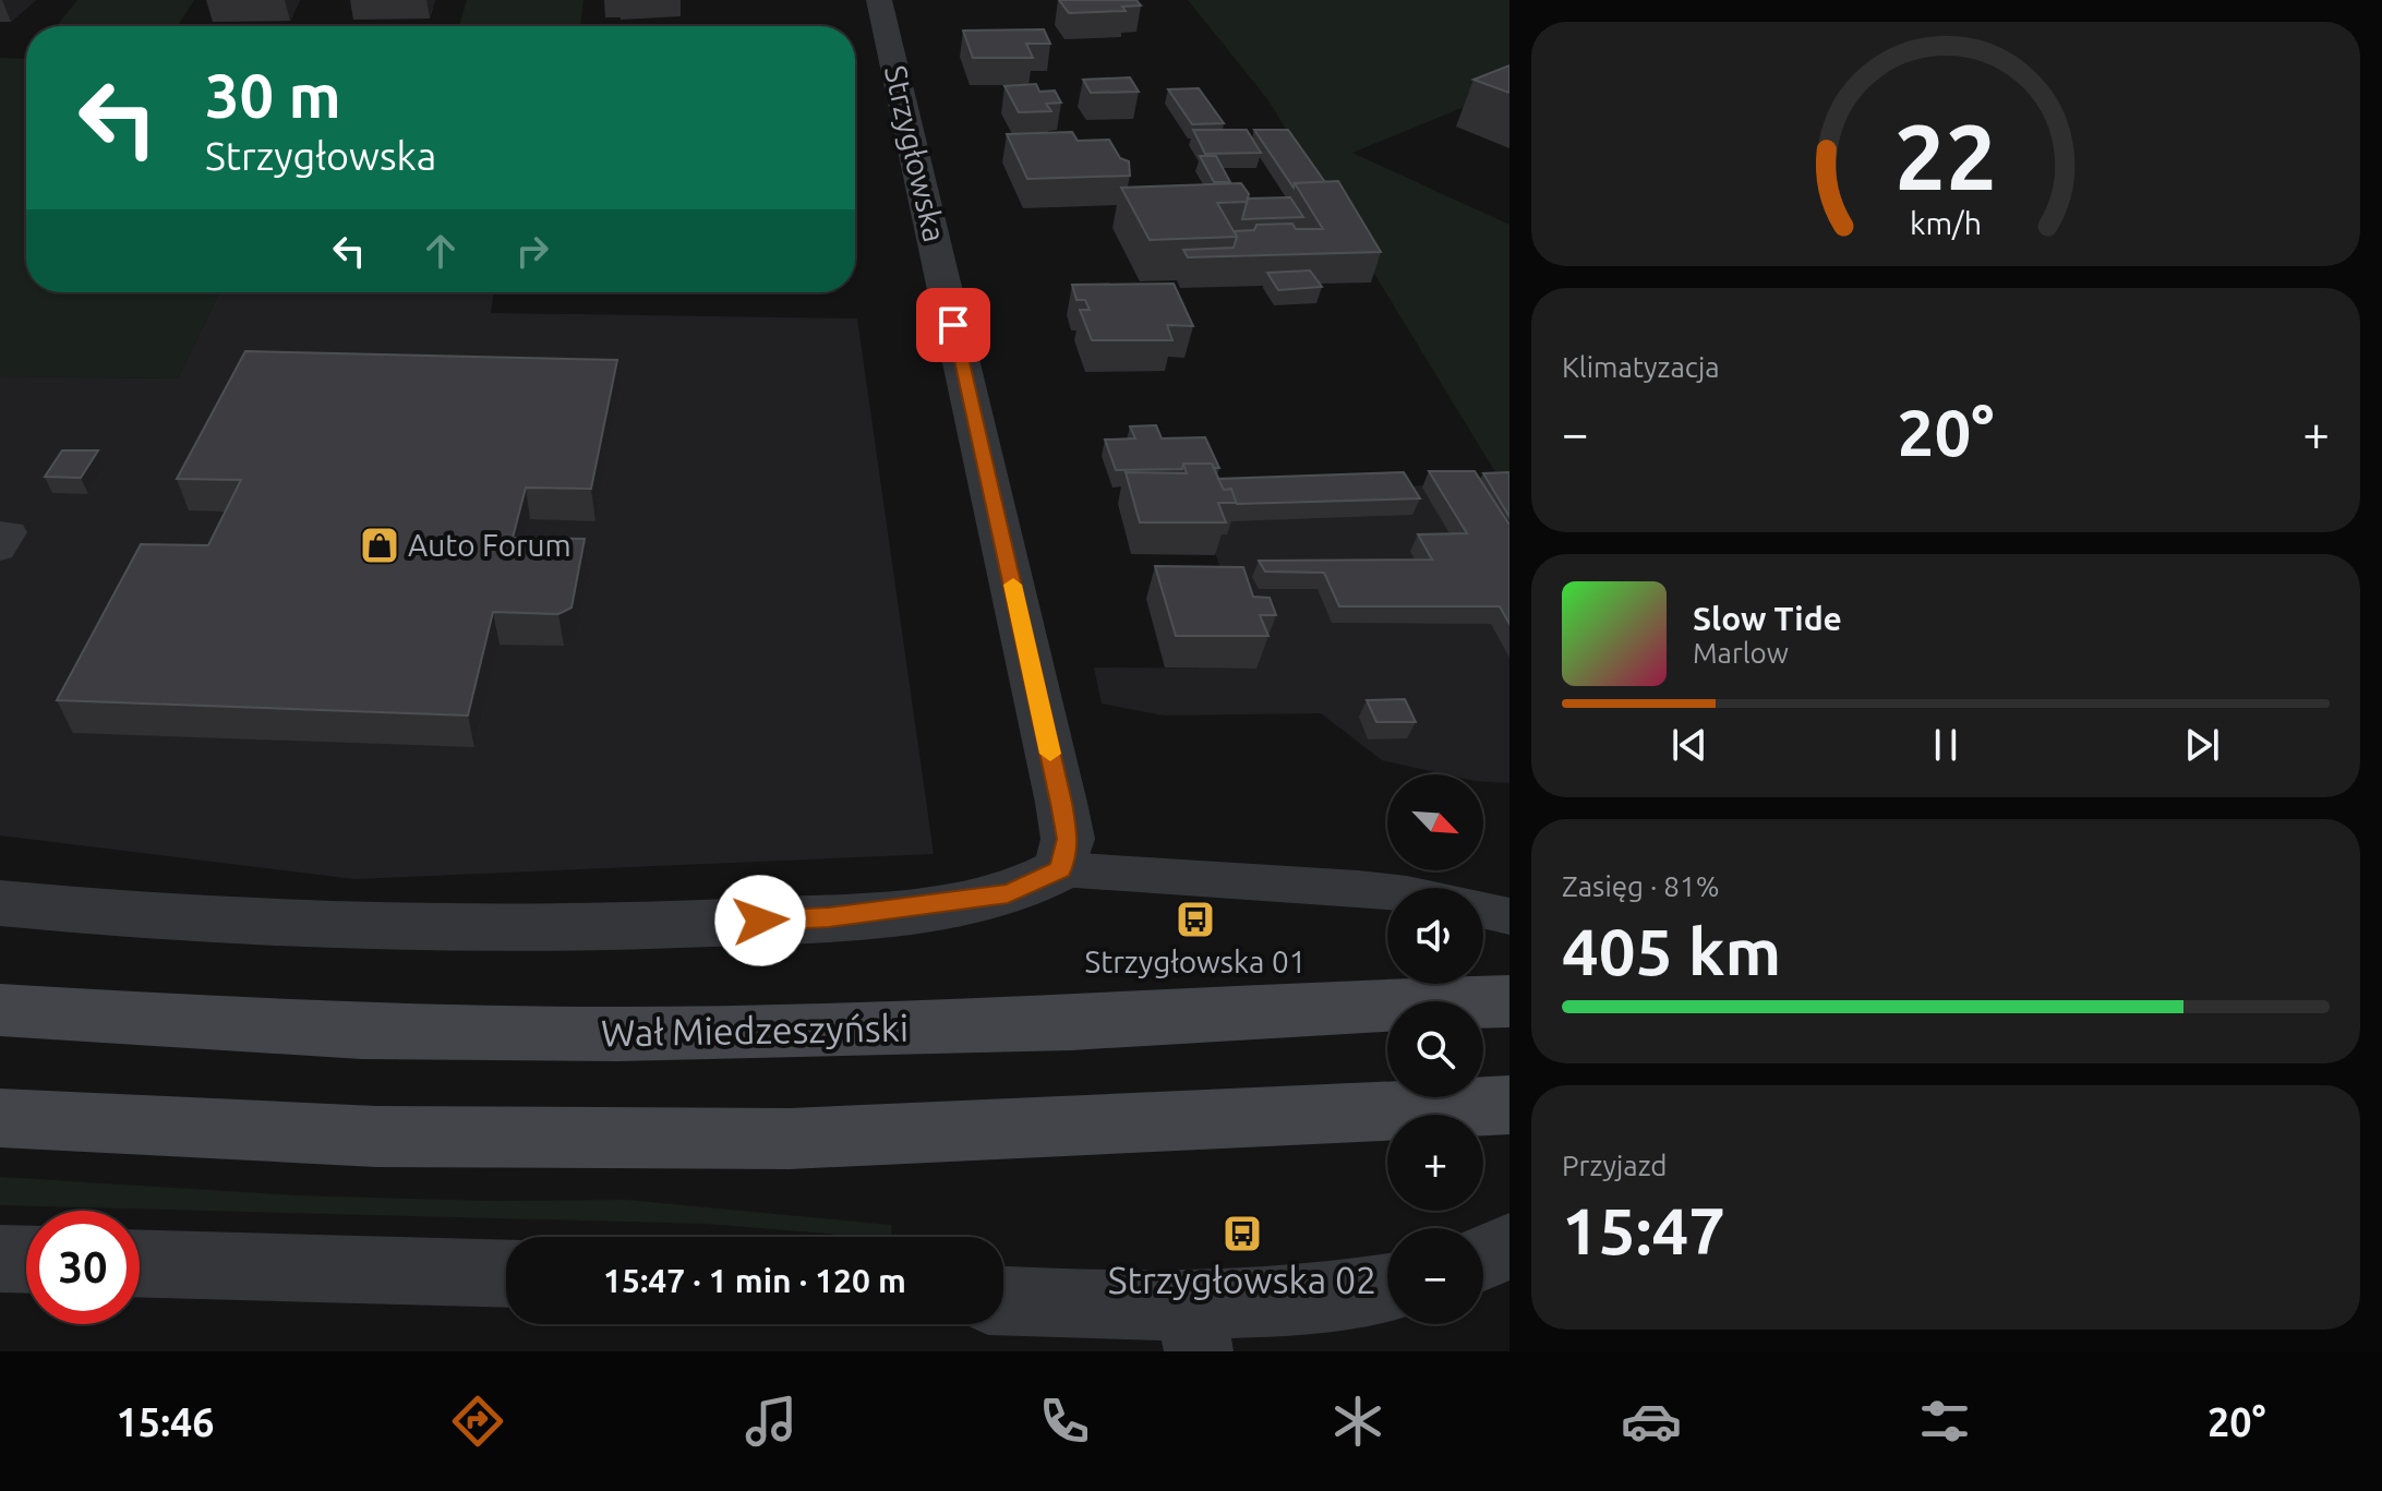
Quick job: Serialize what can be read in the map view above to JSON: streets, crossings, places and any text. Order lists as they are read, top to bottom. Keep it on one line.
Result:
{"streets":{"main road":["Wał Miedzeszyński"],"street":["Strzygłowska"]},"places":{"shop":["Auto Forum"],"bus stop":["Strzygłowska 01","Strzygłowska 02"]},"north":"bottom right","page":{"turn":["30 m","Strzygłowska"],"tile":["Klimatyzacja",["Zasięg · 81%","405 km"],["Przyjazd","15:47"]],"heat":["−","20°","+"],"song":["Slow Tide","Marlow"],"map_buttons":["+","−"],"limit":"30","trip":"15:47 · 1 min · 120 m","tabs":["15:46","20°"],"gauge":["22","km/h"]}}
